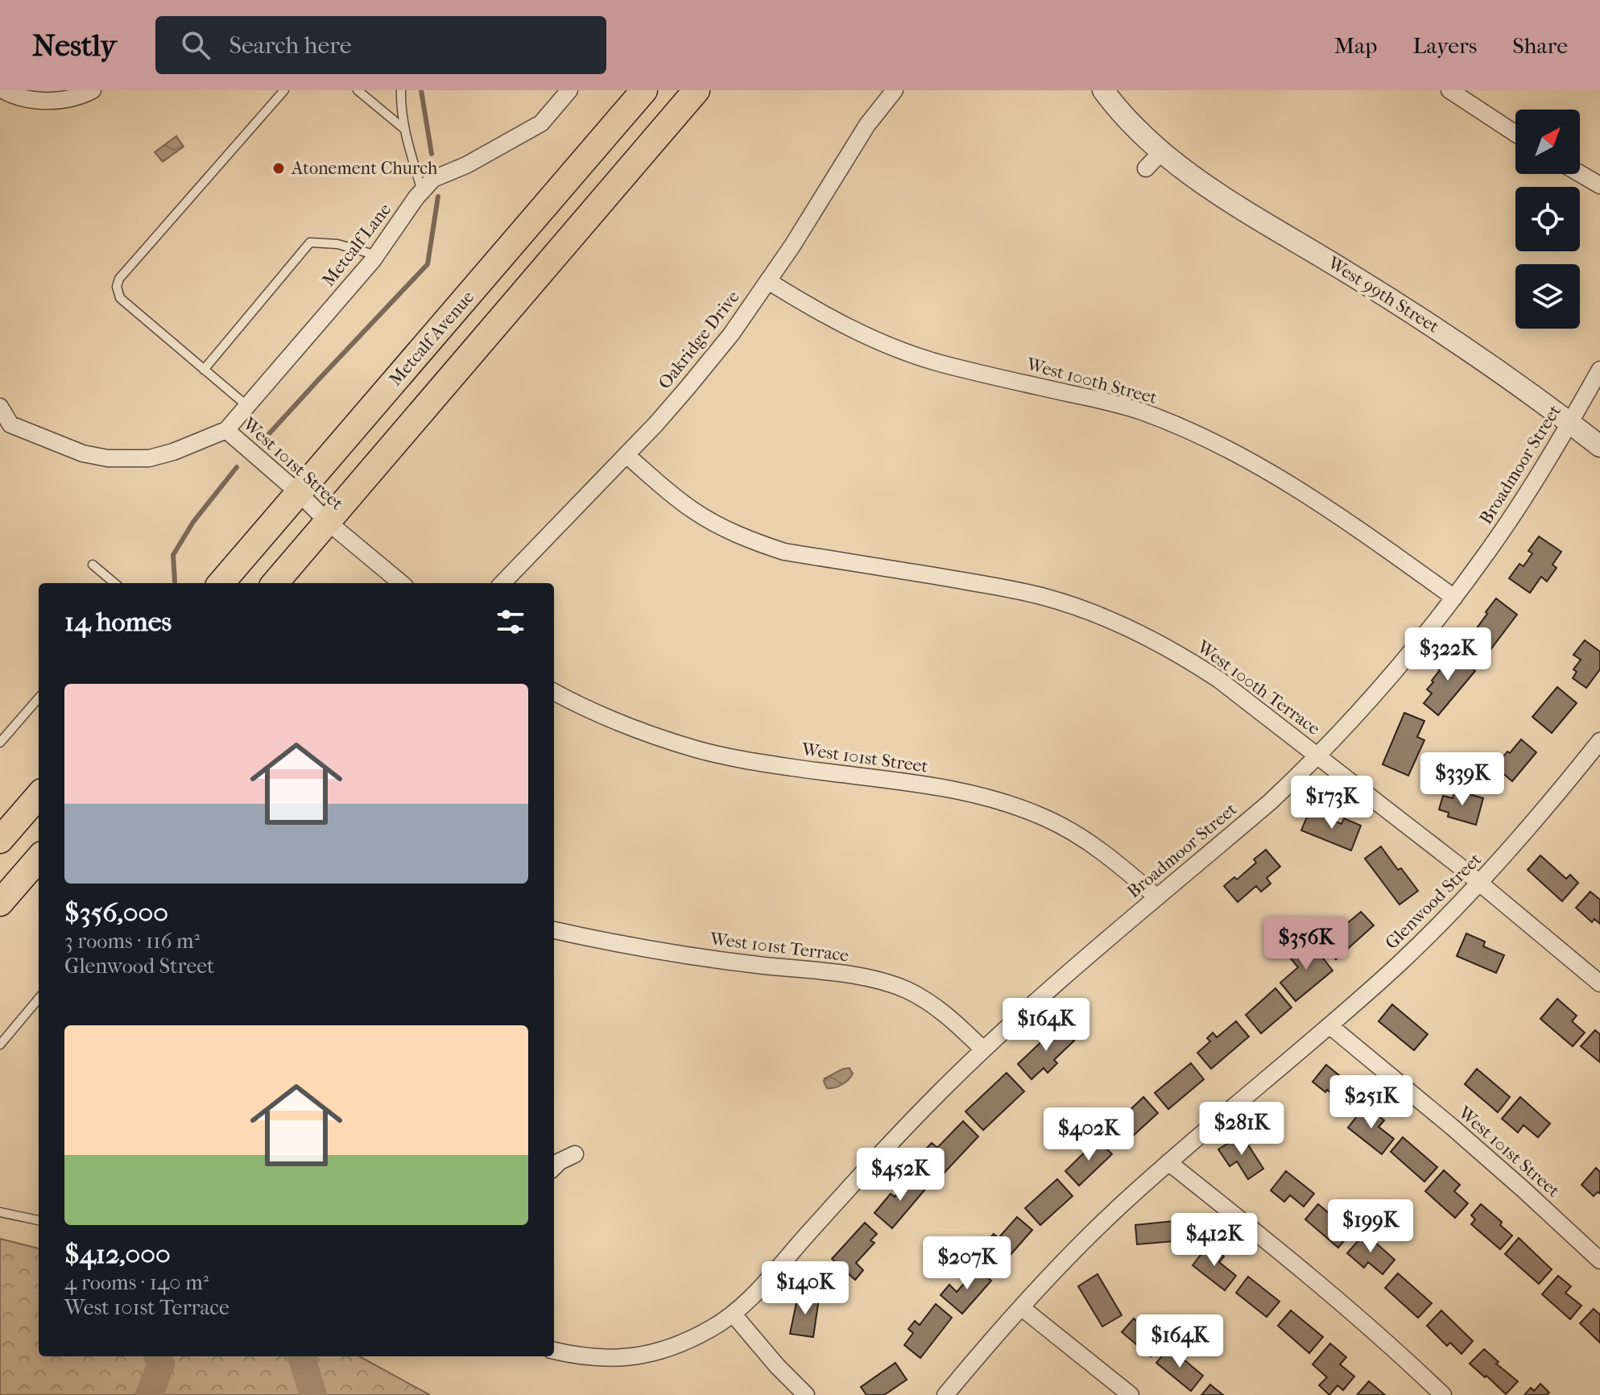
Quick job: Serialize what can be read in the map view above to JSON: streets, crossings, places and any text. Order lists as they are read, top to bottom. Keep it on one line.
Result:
{"streets":{"main road":["Metcalf Avenue"],"street":["Metcalf Lane","West 99th Street","Oakridge Drive","West 100th Street","West 101st Street","Broadmoor Street","West 100th Terrace","Glenwood Street","West 101st Terrace"]},"crossings":[["Metcalf Lane","West 101st Street"],["West 99th Street","Broadmoor Street"],["Metcalf Avenue","West 101st Street"],["Oakridge Drive","West 100th Street"],["Oakridge Drive","West 100th Terrace"],["West 100th Street","Broadmoor Street"],["West 101st Street","Broadmoor Street"],["West 101st Street","Glenwood Street"],["Broadmoor Street","West 100th Terrace"],["Broadmoor Street","West 101st Terrace"],["West 100th Terrace","Glenwood Street"]],"places":["Atonement Church"],"north":"top right","page":{"header":"Nestly","search":"Search here","nav":["Map","Layers","Share"],"heading":"14 homes","price":["$322K","$339K","$173K","$356K","$164K","$251K","$281K","$402K","$452K","$199K","$412K","$207K","$140K","$164K"],"list":[{"name":"$356,000","note":"3 rooms · 116 m² · Glenwood Street"},{"name":"$412,000","note":"4 rooms · 140 m² · West 101st Terrace"}]}}
